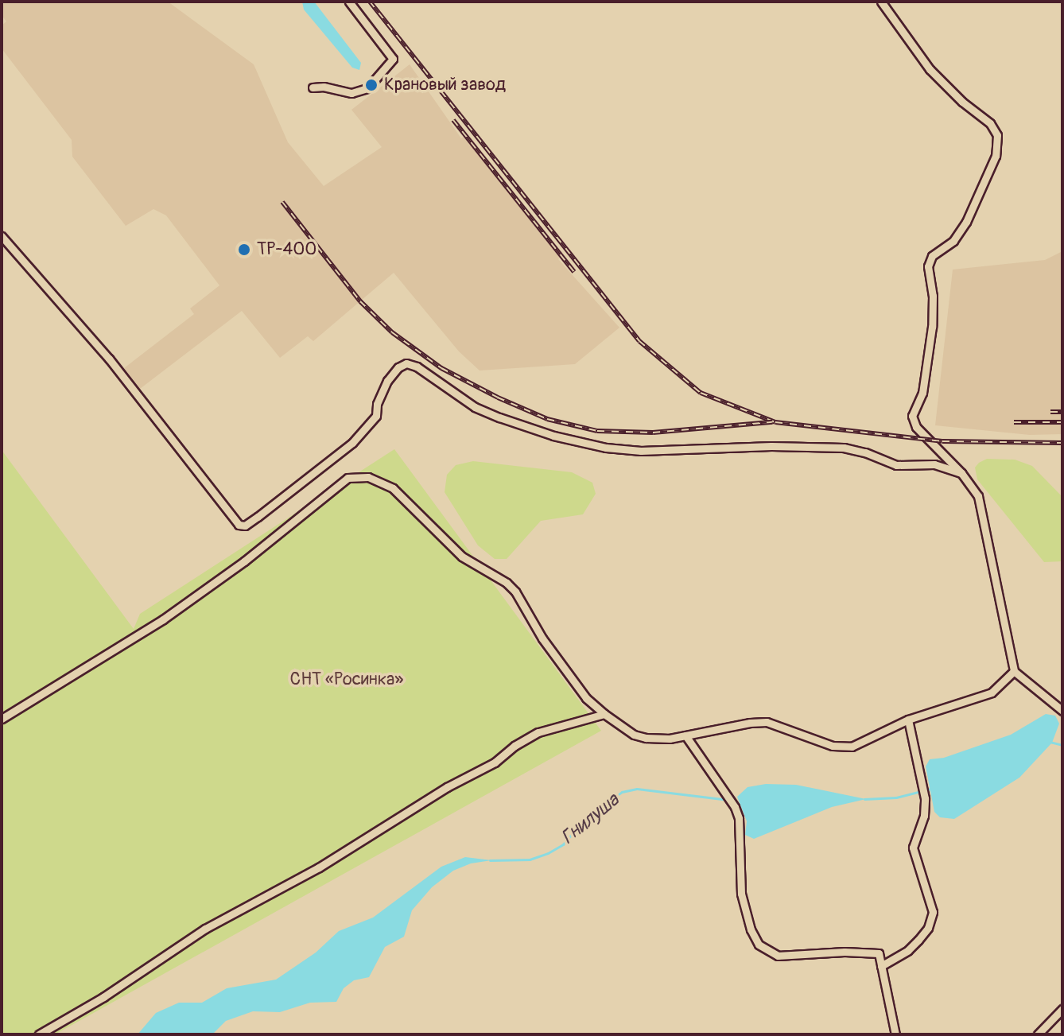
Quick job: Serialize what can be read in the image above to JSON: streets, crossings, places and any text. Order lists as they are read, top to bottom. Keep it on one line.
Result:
{"water":["Гнилуша"],"parks":["СНТ «Росинка»"],"places":["Крановый завод","ТР-400"]}
